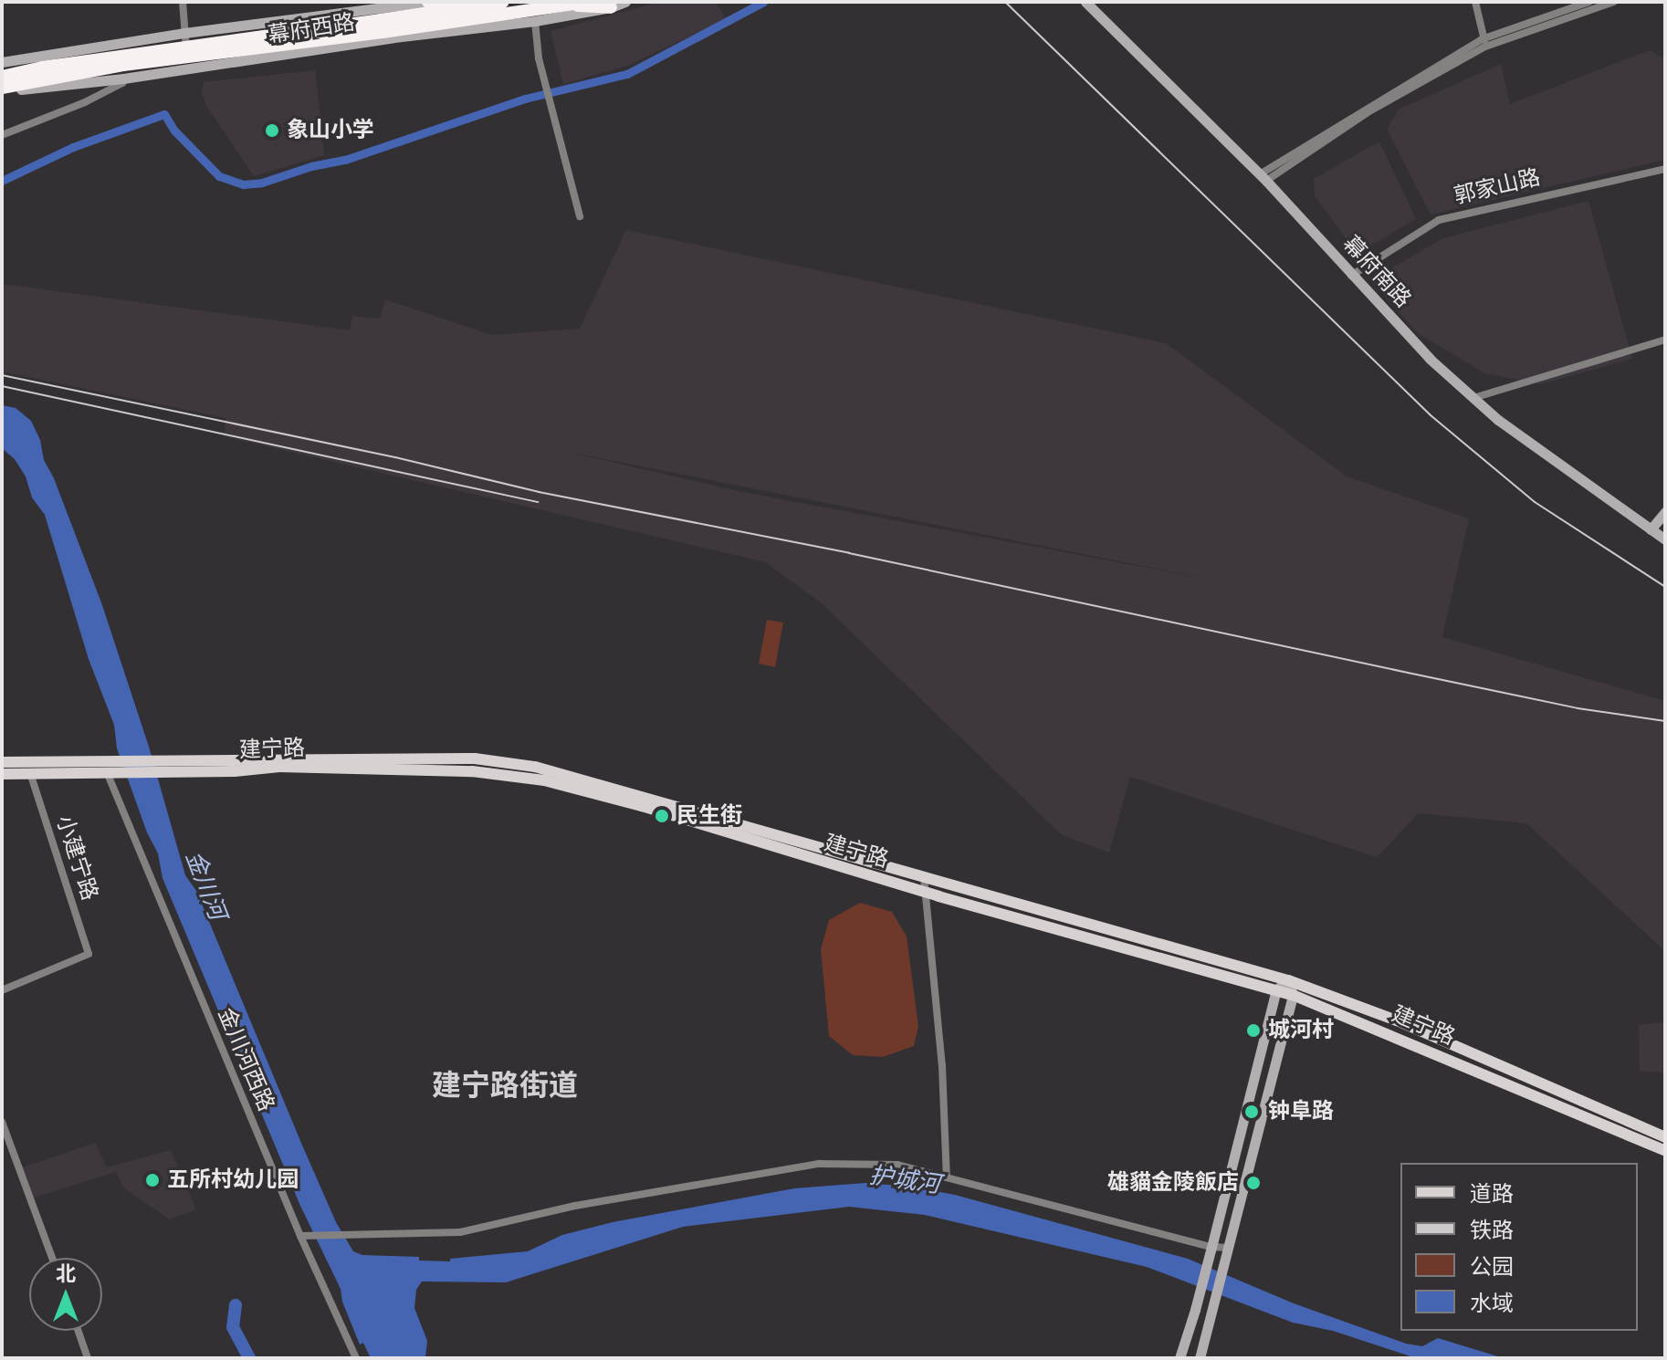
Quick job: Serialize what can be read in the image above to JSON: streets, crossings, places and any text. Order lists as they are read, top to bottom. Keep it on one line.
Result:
{"streets":{"highway":["幕府西路"],"main road":["建宁路"],"street":["郭家山路","幕府南路","小建宁路","金川河西路"]},"crossings":[["郭家山路","幕府南路"],["建宁路","小建宁路"],["建宁路","金川河西路"]],"districts":["建宁路街道"],"water":["金川河","护城河"],"places":["象山小学","民生街","城河村","钟阜路","五所村幼儿园","雄貓金陵飯店"],"legend":["道路","铁路","公园","水域"],"north":"top"}
